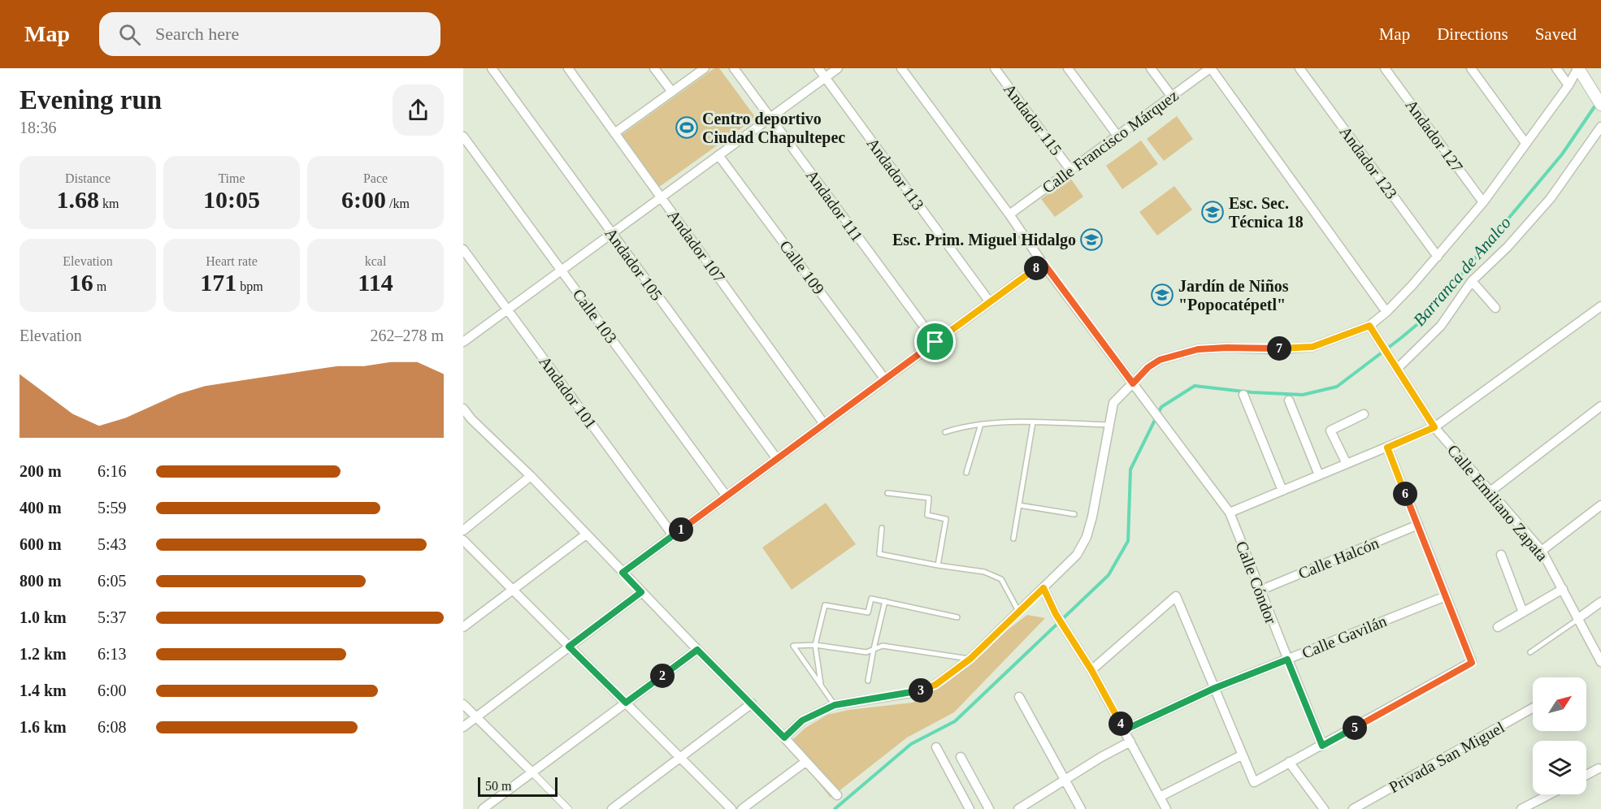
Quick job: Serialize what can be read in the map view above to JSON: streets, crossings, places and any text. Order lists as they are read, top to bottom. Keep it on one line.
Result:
{"streets":{"street":["Andador 115","Andador 127","Calle Francisco Márquez","Andador 123","Andador 113","Andador 111","Andador 107","Andador 105","Calle 109","Calle 103","Andador 101","Calle Emiliano Zapata","Calle Halcón","Calle Cóndor","Calle Gavilán","Privada San Miguel"]},"crossings":[["Andador 115","Calle Francisco Márquez"],["Calle Francisco Márquez","Calle Cóndor"],["Calle Halcón","Calle Cóndor"],["Calle Cóndor","Calle Gavilán"]],"water":["Barranca de Analco"],"places":{"sports":["Centro deportivo Ciudad Chapultepec"],"school or university":["Esc. Sec. Técnica 18","Esc. Prim. Miguel Hidalgo","Jardín de Niños \"Popocatépetl\""]},"scale_bar":"50 m","north":"top right","page":{"header":"Map","search":"Search here","nav":["Map","Directions","Saved"],"heading":["Evening run","18:36"],"stats":[["Distance","1.68 km"],["Time","10:05"],["Pace","6:00 /km"],["Elevation","16 m"],["Heart rate","171 bpm"],["kcal","114"]],"pins":["8","7","6","1","2","3","4","5"],"chart":["Elevation","262–278 m"],"list":[{"name":"200 m","note":"6:16"},{"name":"400 m","note":"5:59"},{"name":"600 m","note":"5:43"},{"name":"800 m","note":"6:05"},{"name":"1.0 km","note":"5:37"},{"name":"1.2 km","note":"6:13"},{"name":"1.4 km","note":"6:00"},{"name":"1.6 km","note":"6:08"}],"scale":"50 m"}}
